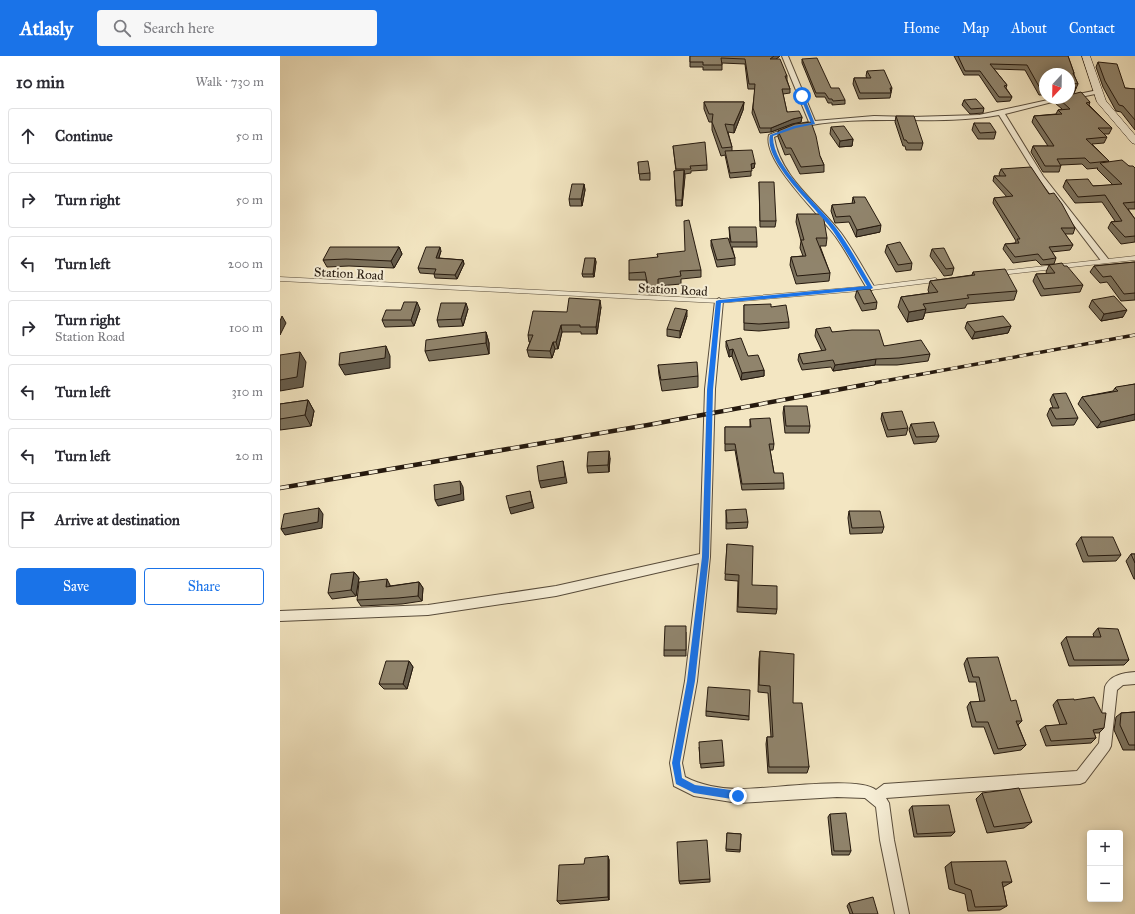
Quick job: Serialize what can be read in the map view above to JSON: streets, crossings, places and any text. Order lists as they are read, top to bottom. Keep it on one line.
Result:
{"streets":{"lane":["Station Road"]},"north":"bottom","page":{"header":"Atlasly","search":"Search here","nav":["Home","Map","About","Contact"],"heading":["10 min","Walk · 730 m"],"list":[["Continue","50 m"],["Turn right","50 m"],["Turn left","200 m"],["Turn right","Station Road","100 m"],["Turn left","310 m"],["Turn left","20 m"],"Arrive at destination"],"buttons":["Save","Share"],"map_buttons":["+","−"]}}
